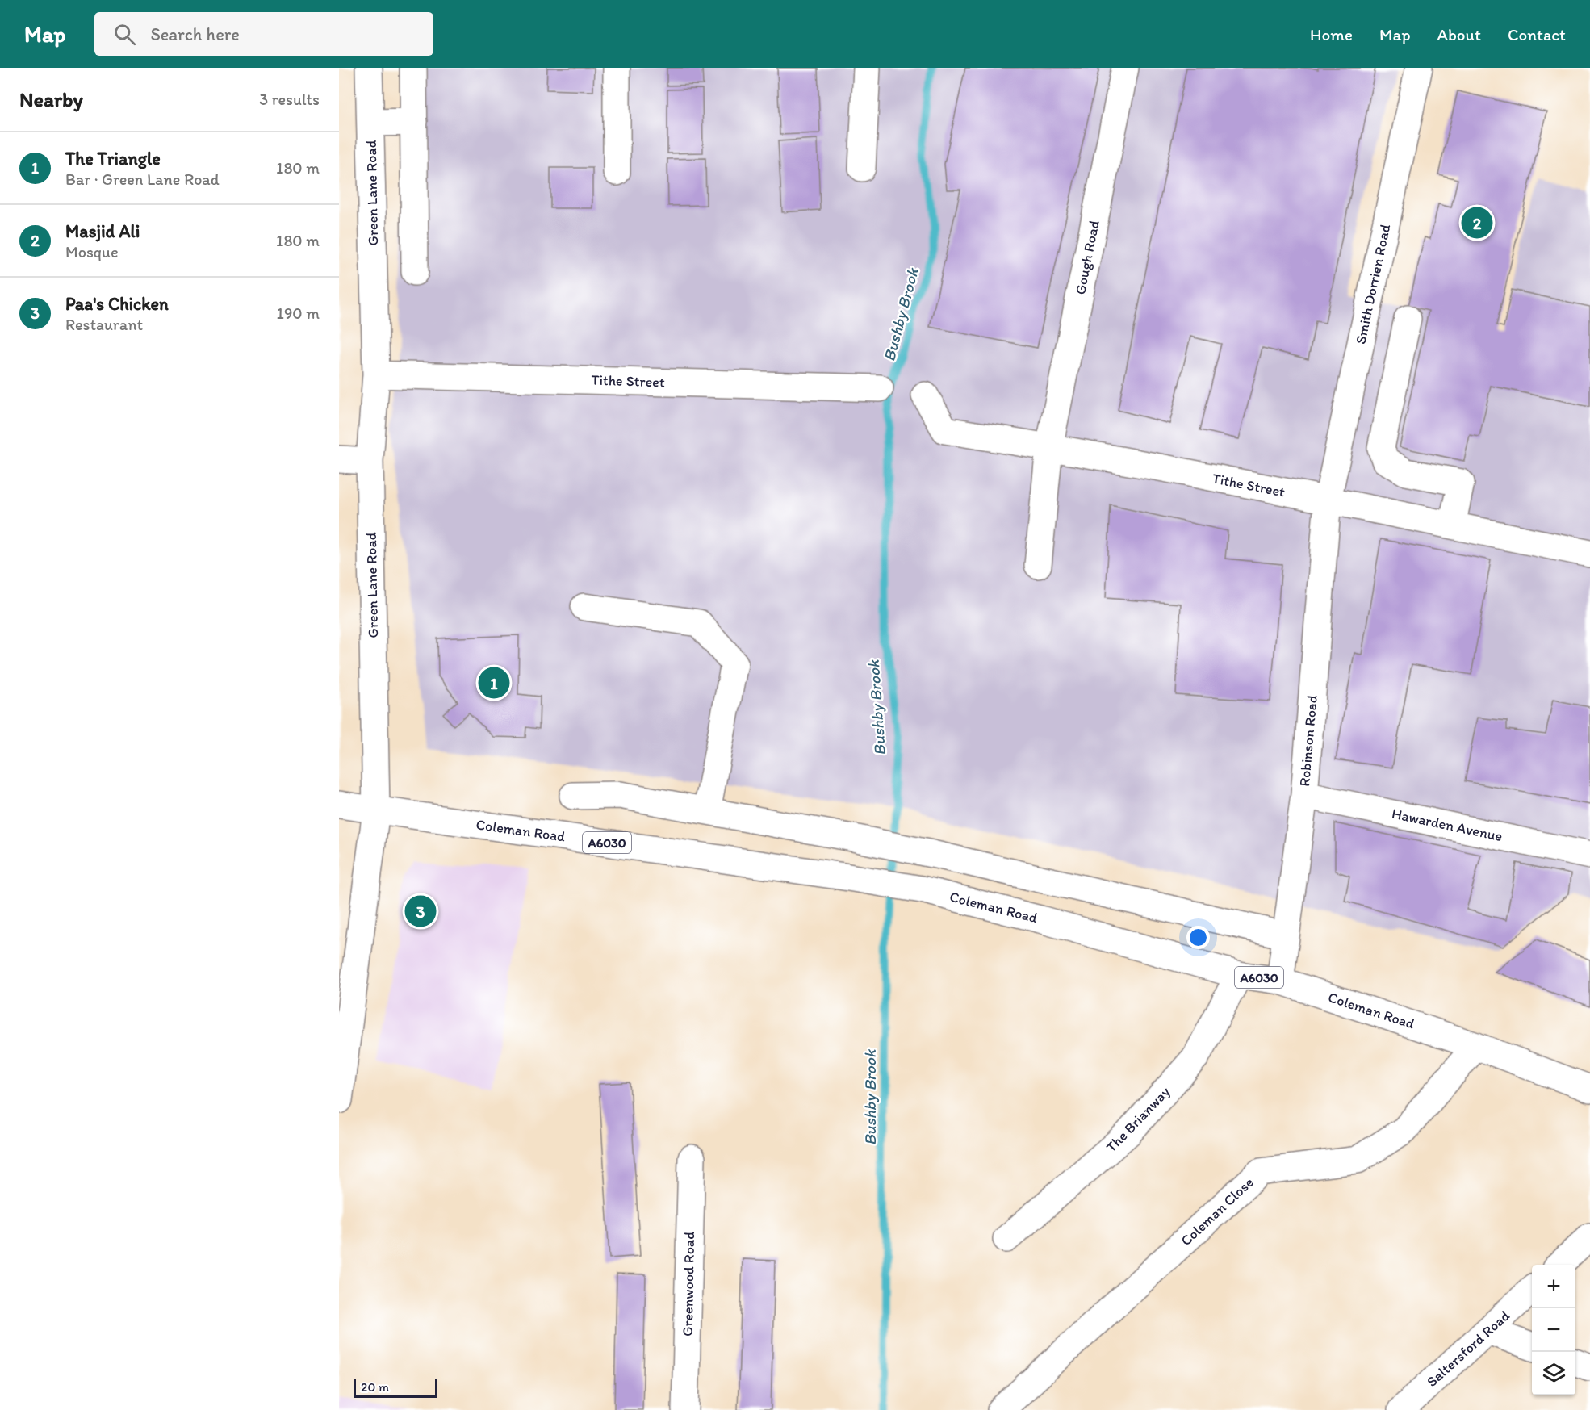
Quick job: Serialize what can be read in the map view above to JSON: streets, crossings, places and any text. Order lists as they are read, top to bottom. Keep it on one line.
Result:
{"streets":{"main road":["Green Lane Road","Gough Road","Smith Dorrien Road","Tithe Street","Robinson Road","Hawarden Avenue","Coleman Road","A6030","The Brianway","Coleman Close","Greenwood Road","Saltersford Road"]},"crossings":[["Green Lane Road","Tithe Street"],["Green Lane Road","Coleman Road"],["Gough Road","Tithe Street"],["Smith Dorrien Road","Tithe Street"],["Smith Dorrien Road","Robinson Road"],["Tithe Street","Robinson Road"],["Robinson Road","Hawarden Avenue"],["Robinson Road","Coleman Road"],["Coleman Road","The Brianway"],["Coleman Road","Coleman Close"]],"water":["Bushby Brook"],"scale_bar":"20 m","page":{"header":"Map","search":"Search here","nav":["Home","Map","About","Contact"],"heading":["Nearby","3 results"],"list":[{"mark":"1","name":"The Triangle","note":"Bar · Green Lane Road","value":"180 m"},{"mark":"2","name":"Masjid Ali","note":"Mosque","value":"180 m"},{"mark":"3","name":"Paa's Chicken","note":"Restaurant","value":"190 m"}],"pins":["2","1","3"],"map_buttons":["+","−"],"scale":"20 m"}}
